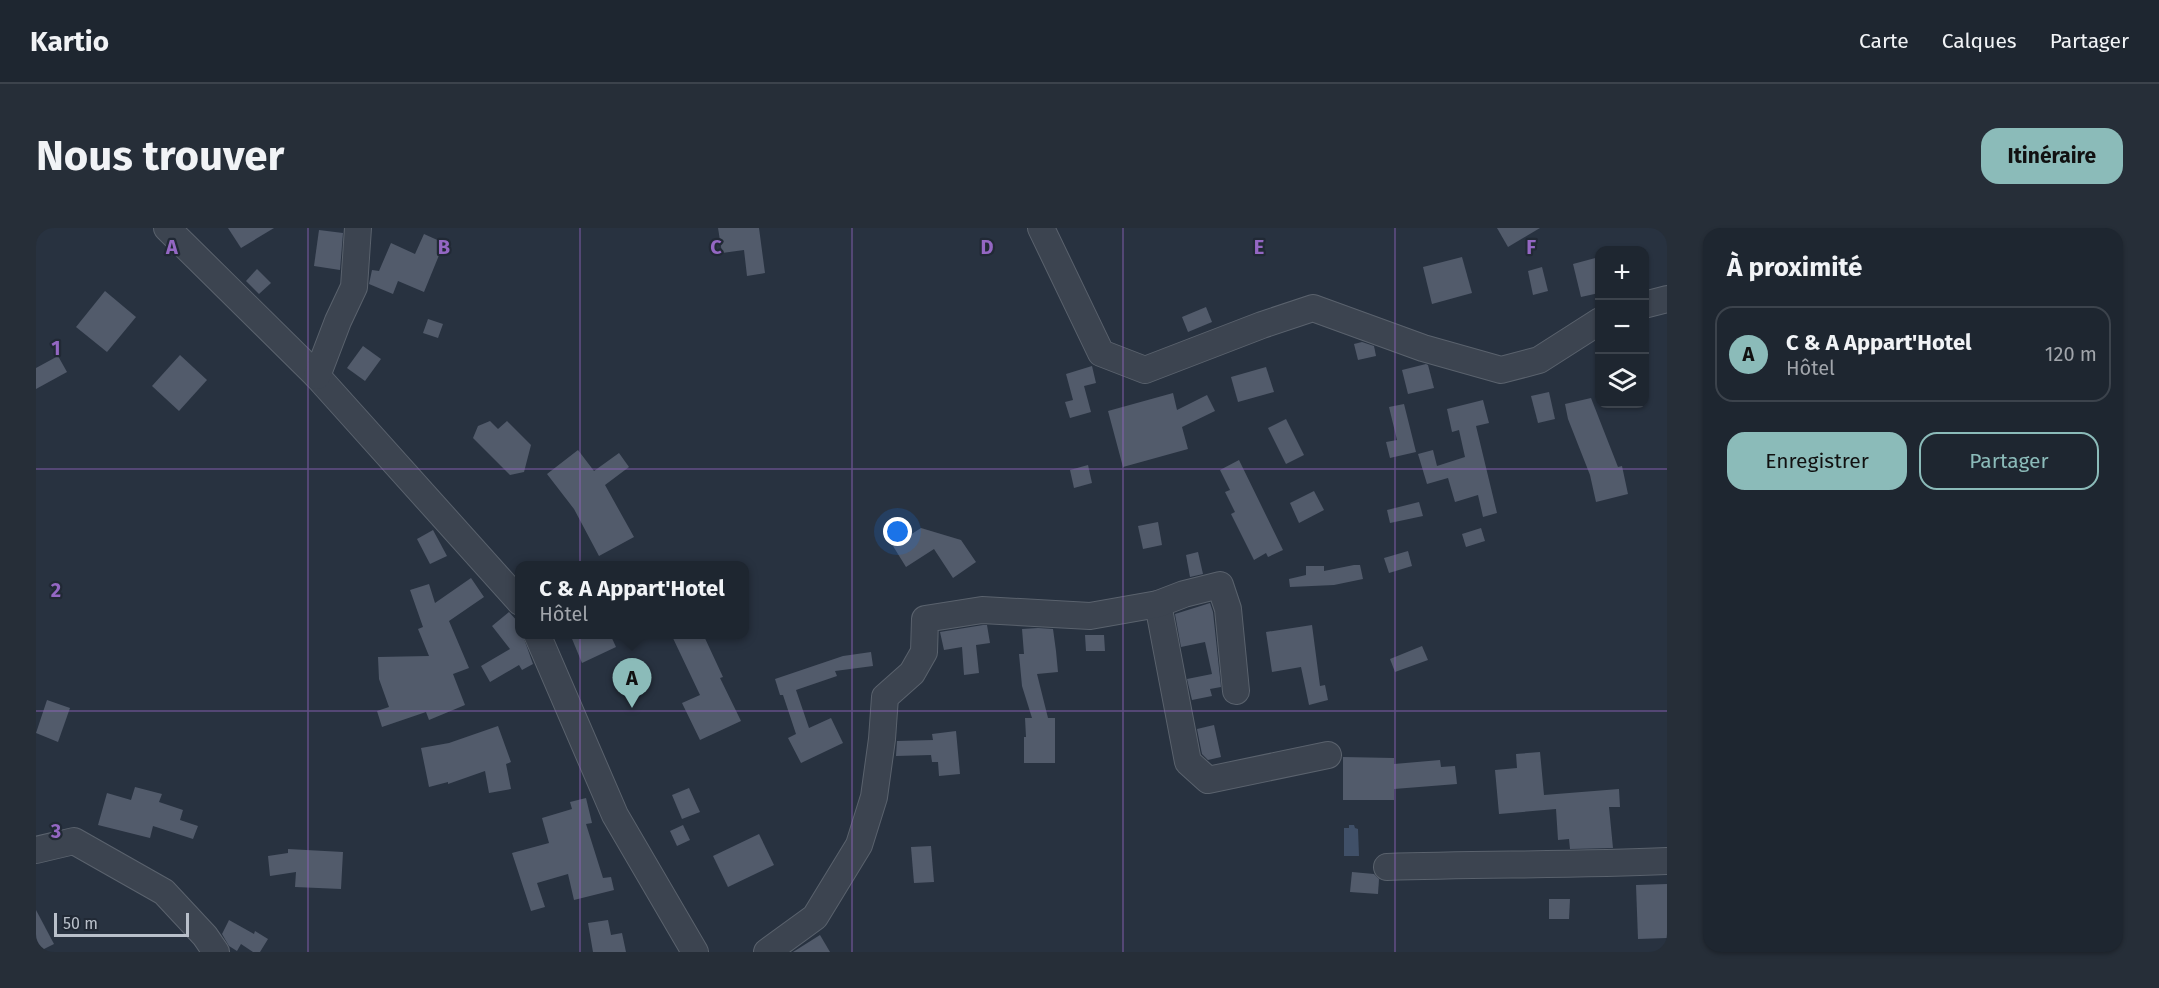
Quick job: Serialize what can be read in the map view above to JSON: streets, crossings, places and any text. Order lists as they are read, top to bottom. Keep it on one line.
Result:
{"scale_bar":"50 m","page":{"header":"Kartio","nav":["Carte","Calques","Partager"],"buttons":["Itinéraire",["Enregistrer","Partager"]],"title":"Nous trouver","heading":"À proximité","map_buttons":["+","−"],"list":[{"mark":"A","name":"C & A Appart'Hotel","note":"Hôtel","value":"120 m"}],"popup":["C & A Appart'Hotel","Hôtel"],"pins":"A","scale":"50 m"},"grid":{"columns":["A","B","C","D","E","F"],"rows":["1","2","3"]}}
